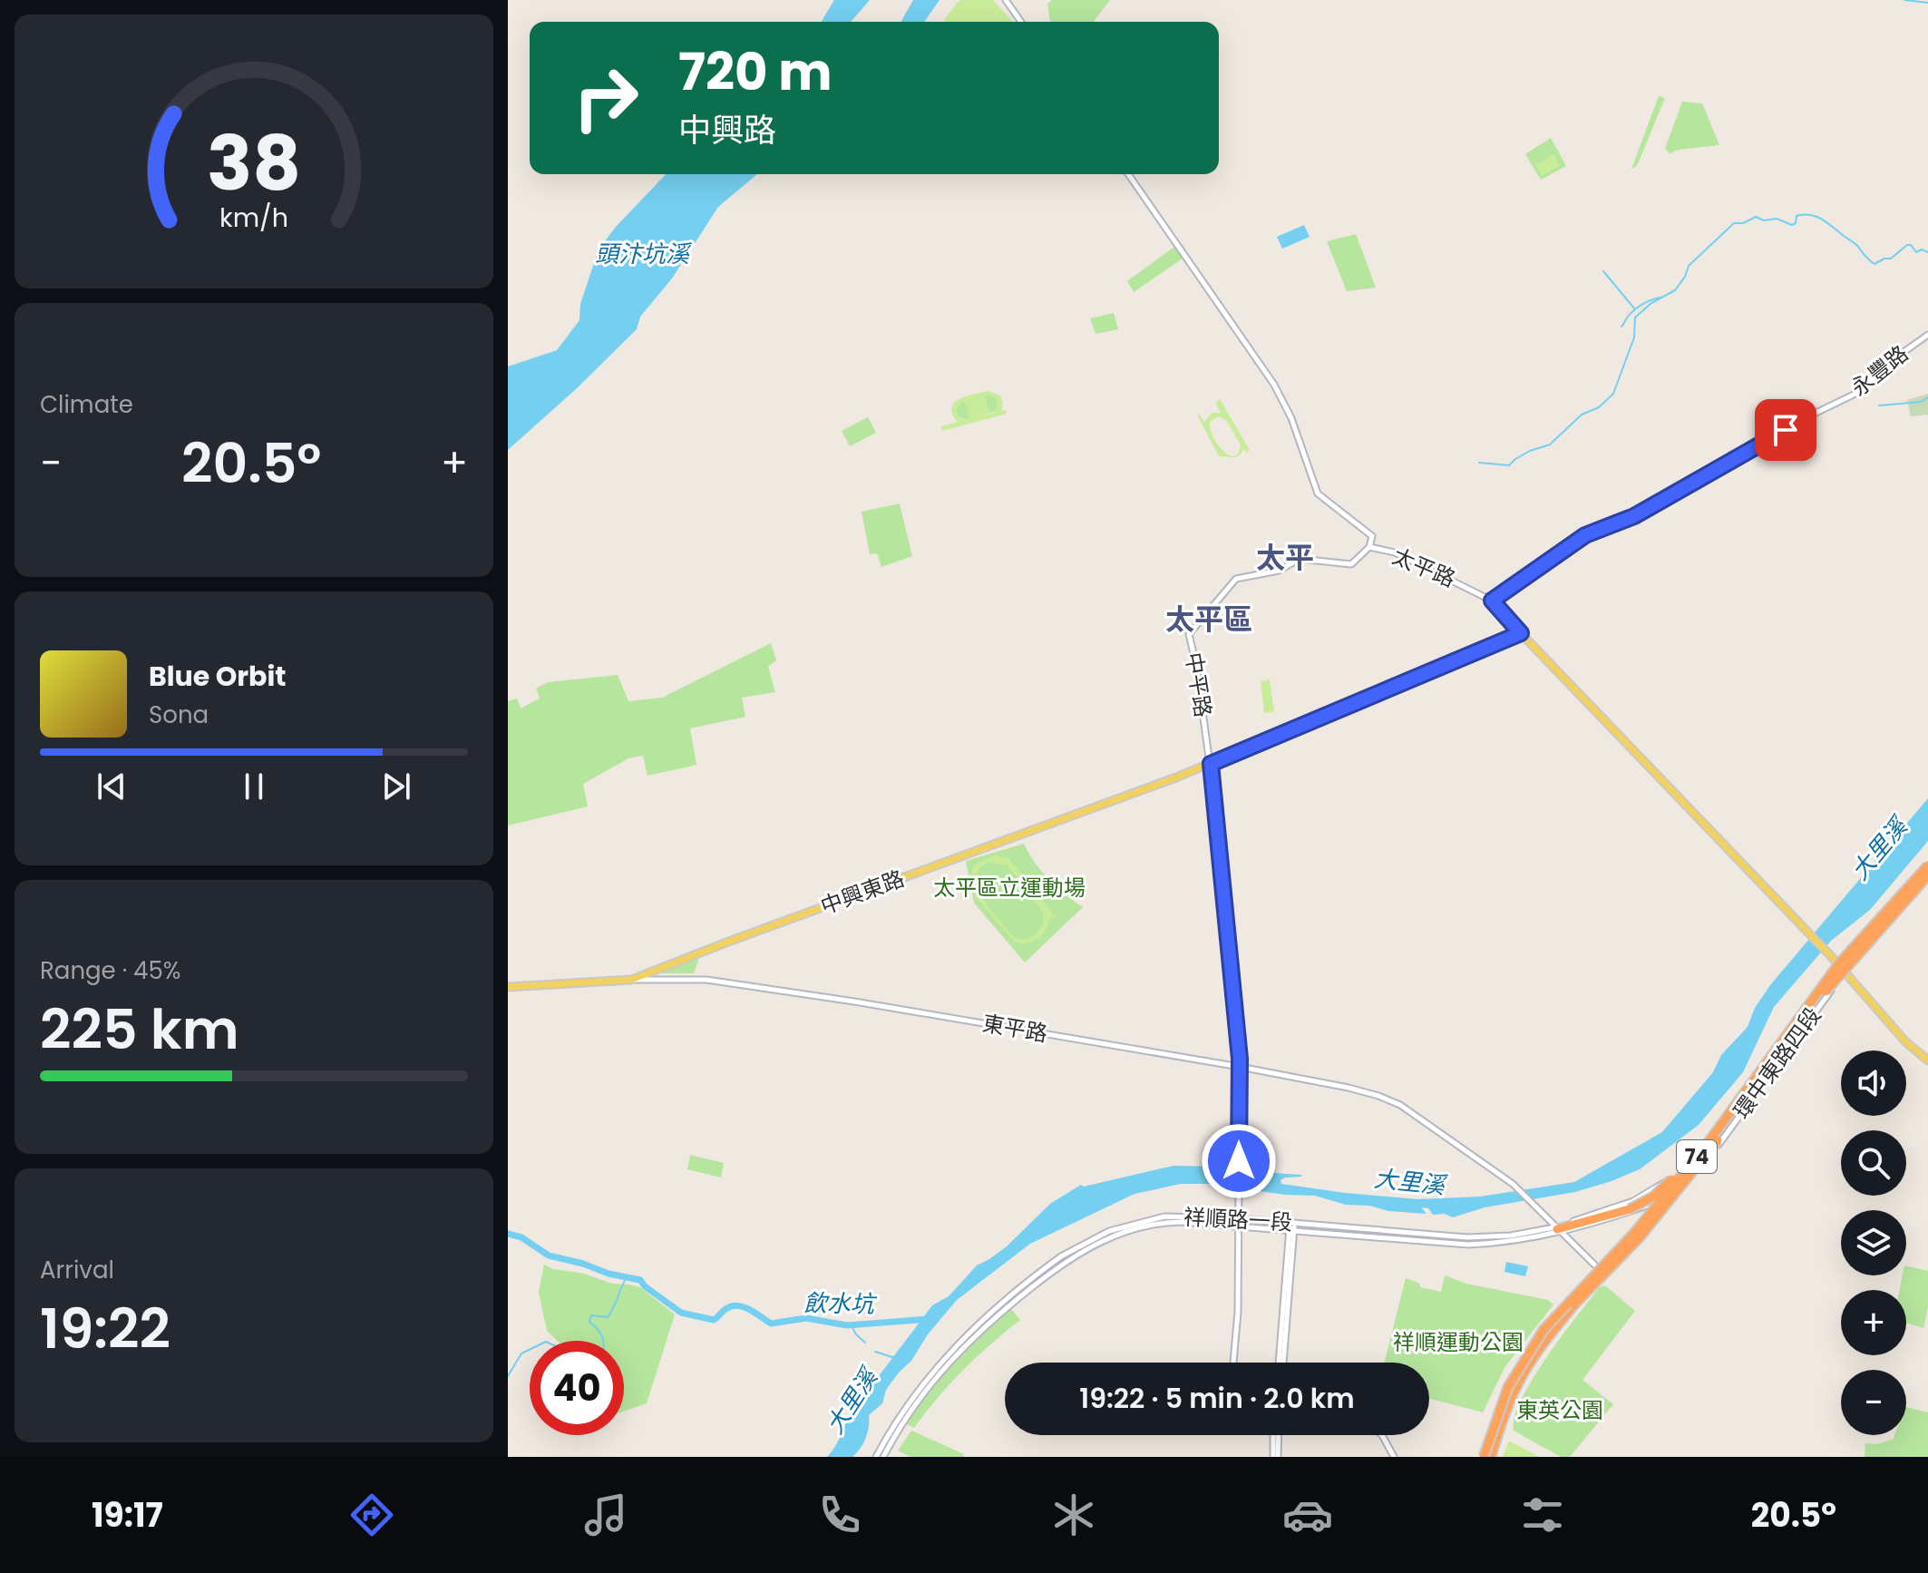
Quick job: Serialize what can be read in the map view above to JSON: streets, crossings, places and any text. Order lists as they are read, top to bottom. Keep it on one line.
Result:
{"streets":{"highway":["74"],"main road":["太平路","中興東路","東平路"],"street":["永豐路","中平路","環中東路四段","祥順路一段"]},"crossings":[["永豐路","太平路"],["太平路","中平路"],["太平路","中興東路"],["太平路","環中東路四段"],["中平路","中興東路"],["中平路","東平路"],["中平路","祥順路一段"],["中興東路","東平路"],["東平路","祥順路一段"],["環中東路四段","祥順路一段"]],"districts":["太平","太平區"],"water":["頭汴坑溪","大里溪","飲水坑"],"parks":["太平區立運動場","祥順運動公園","東英公園"],"page":{"turn":["720 m","中興路"],"tile":["Climate",["Range · 45%","225 km"],["Arrival","19:22"]],"heat":["−","20.5°","+"],"song":["Blue Orbit","Sona"],"map_buttons":["+","−"],"limit":"40","trip":"19:22 · 5 min · 2.0 km","tabs":["19:17","20.5°"],"gauge":["38","km/h"]}}
